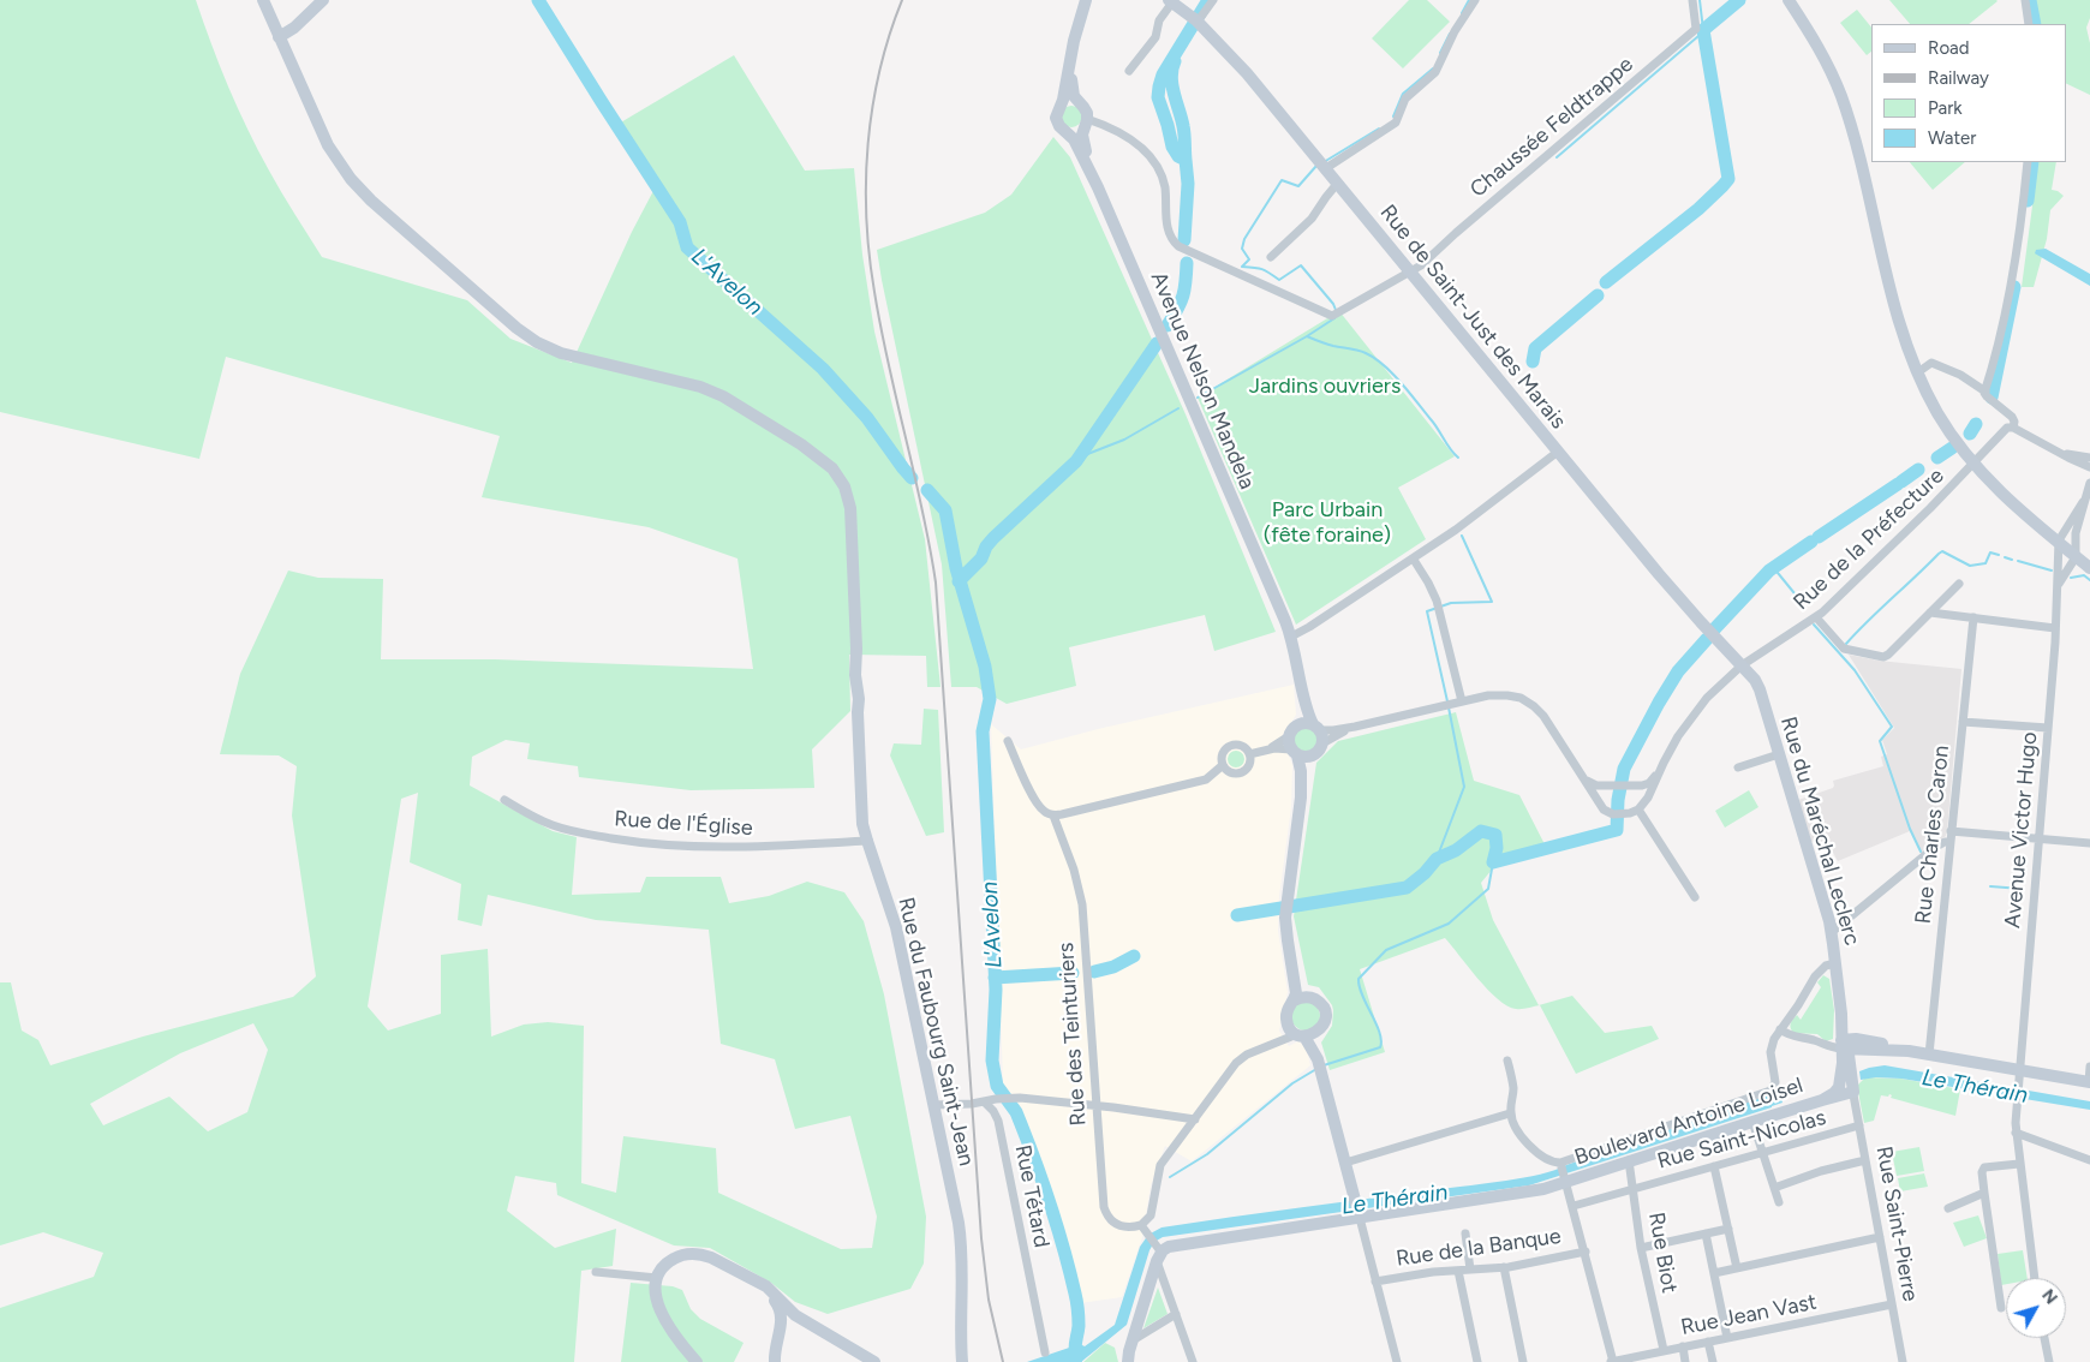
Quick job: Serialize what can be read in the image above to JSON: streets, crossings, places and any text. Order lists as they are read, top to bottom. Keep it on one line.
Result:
{"streets":{"main road":["Rue de Saint-Just des Marais","Avenue Nelson Mandela","Rue du Maréchal Leclerc","Rue du Faubourg Saint-Jean","Boulevard Antoine Loisel","Rue Saint-Pierre"],"street":["Chaussée Feldtrappe","Rue de la Préfecture","Rue de l'Église","Avenue Victor Hugo","Rue Charles Caron","Rue des Teinturiers","Rue Saint-Nicolas","Rue Tétard","Rue de la Banque","Rue Biot","Rue Jean Vast"]},"crossings":[["Chaussée Feldtrappe","Rue de Saint-Just des Marais"],["Rue de Saint-Just des Marais","Rue de la Préfecture"],["Rue de Saint-Just des Marais","Rue du Maréchal Leclerc"],["Rue de la Préfecture","Rue du Maréchal Leclerc"],["Rue de l'Église","Rue du Faubourg Saint-Jean"],["Rue du Maréchal Leclerc","Rue Saint-Pierre"],["Boulevard Antoine Loisel","Rue Saint-Pierre"],["Boulevard Antoine Loisel","Rue Biot"],["Rue Saint-Nicolas","Rue Saint-Pierre"],["Rue Saint-Nicolas","Rue Biot"],["Rue Saint-Pierre","Rue Jean Vast"],["Rue Biot","Rue Jean Vast"]],"water":["L'Avelon","Le Thérain"],"parks":["Jardins ouvriers","Parc Urbain (fête foraine)"],"legend":["Road","Railway","Park","Water"],"north":"top right"}
